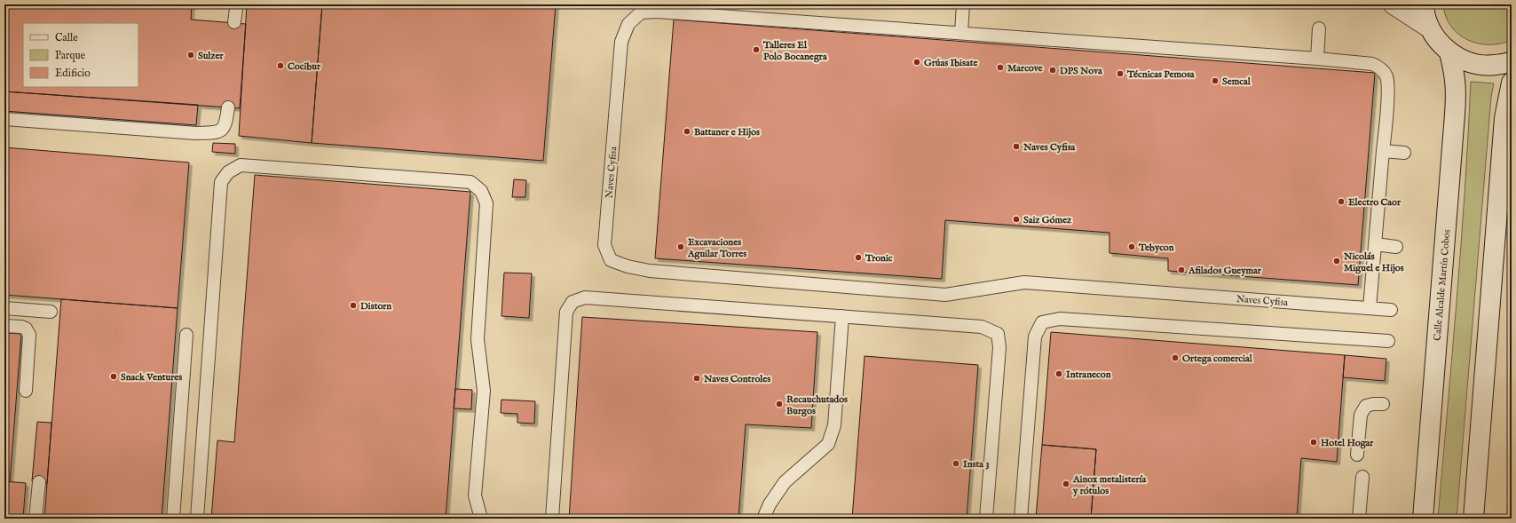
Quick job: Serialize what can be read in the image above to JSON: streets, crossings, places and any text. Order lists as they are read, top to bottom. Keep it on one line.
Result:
{"streets":{"main road":["Calle Alcalde Martín Cobos"],"lane":["Naves Cyfisa"]},"places":["Talleres El Polo Bocanegra","Sulzer","Grúas Ibisate","Cocibur","Marcove","DPS Nova","Técnicas Pemosa","Semcal","Battaner e Hijos","Naves Cyfisa","Electro Caor","Saiz Gómez","Excavaciones Aguilar Torres","Tebycon","Tronic","Nicolás Miguel e Hijos","Afilados Gueymar","Distorn","Ortega comercial","Intranecon","Snack Ventures","Naves Controles","Recauchutados Burgos","Hotel Hogar","Insta 3","Ainox metalistería y rótulos"],"legend":["Calle","Parque","Edificio"]}
